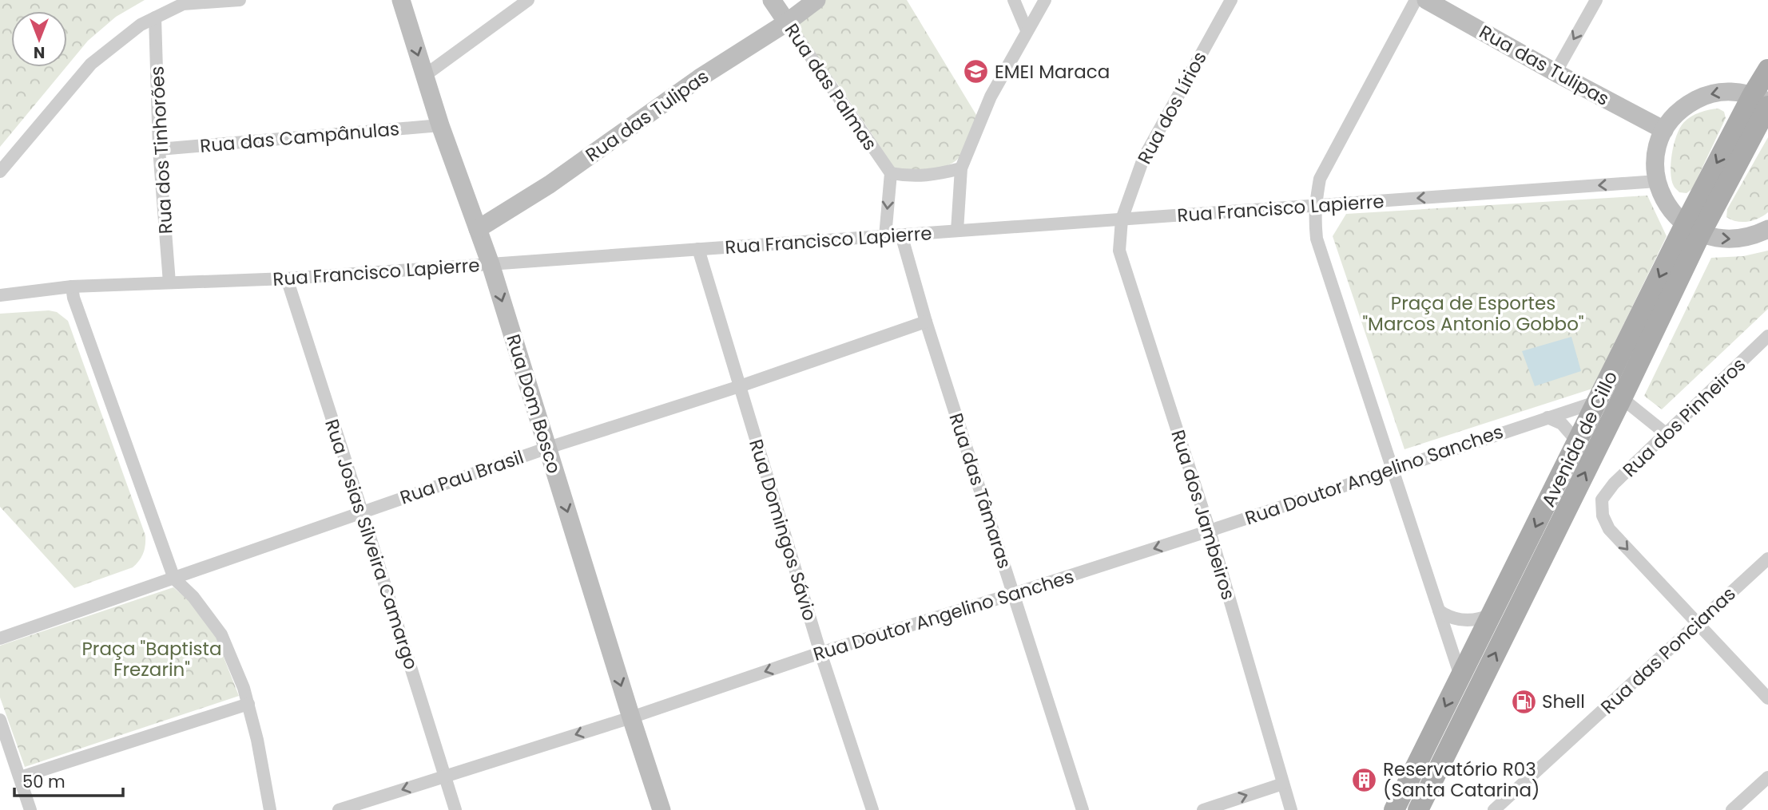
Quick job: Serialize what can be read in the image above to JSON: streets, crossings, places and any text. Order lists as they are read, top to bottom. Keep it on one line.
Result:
{"streets":{"main road":["Rua das Tulipas","Rua das Palmas","Rua Dom Bosco","Avenida de Cillo"],"street":["Rua dos Lírios","Rua das Campânulas","Rua dos Tinhorões","Rua Francisco Lapierre","Rua dos Pinheiros","Rua Doutor Angelino Sanches","Rua Pau Brasil","Rua das Tâmaras","Rua dos Jambeiros","Rua Domingos Sávio","Rua Josias Silveira Camargo","Rua das Poncianas"]},"crossings":[["Rua das Tulipas","Rua das Palmas"],["Rua das Tulipas","Rua Dom Bosco"],["Rua dos Lírios","Rua Francisco Lapierre"],["Rua dos Lírios","Rua dos Jambeiros"],["Rua das Campânulas","Rua dos Tinhorões"],["Rua das Campânulas","Rua Dom Bosco"],["Rua dos Tinhorões","Rua Francisco Lapierre"],["Rua Francisco Lapierre","Rua Dom Bosco"],["Rua Francisco Lapierre","Rua das Tâmaras"],["Rua Francisco Lapierre","Rua dos Jambeiros"],["Rua Francisco Lapierre","Rua Domingos Sávio"],["Rua Francisco Lapierre","Rua Josias Silveira Camargo"],["Rua Dom Bosco","Rua Doutor Angelino Sanches"],["Rua Dom Bosco","Rua Pau Brasil"],["Rua dos Pinheiros","Rua das Poncianas"],["Avenida de Cillo","Rua Doutor Angelino Sanches"],["Rua Doutor Angelino Sanches","Rua das Tâmaras"],["Rua Doutor Angelino Sanches","Rua dos Jambeiros"],["Rua Doutor Angelino Sanches","Rua Domingos Sávio"],["Rua Doutor Angelino Sanches","Rua Josias Silveira Camargo"],["Rua Pau Brasil","Rua das Tâmaras"],["Rua Pau Brasil","Rua Domingos Sávio"],["Rua Pau Brasil","Rua Josias Silveira Camargo"]],"one_way":["Rua Dom Bosco","Rua Doutor Angelino Sanches"],"parks":["Praça de Esportes \"Marcos Antonio Gobbo\"","Praça \"Baptista Frezarin\""],"places":{"school or university":["EMEI Maraca"],"fuel station":["Shell"],"building":["Reservatório R03 (Santa Catarina)"]},"scale_bar":"50 m","north":"bottom"}
